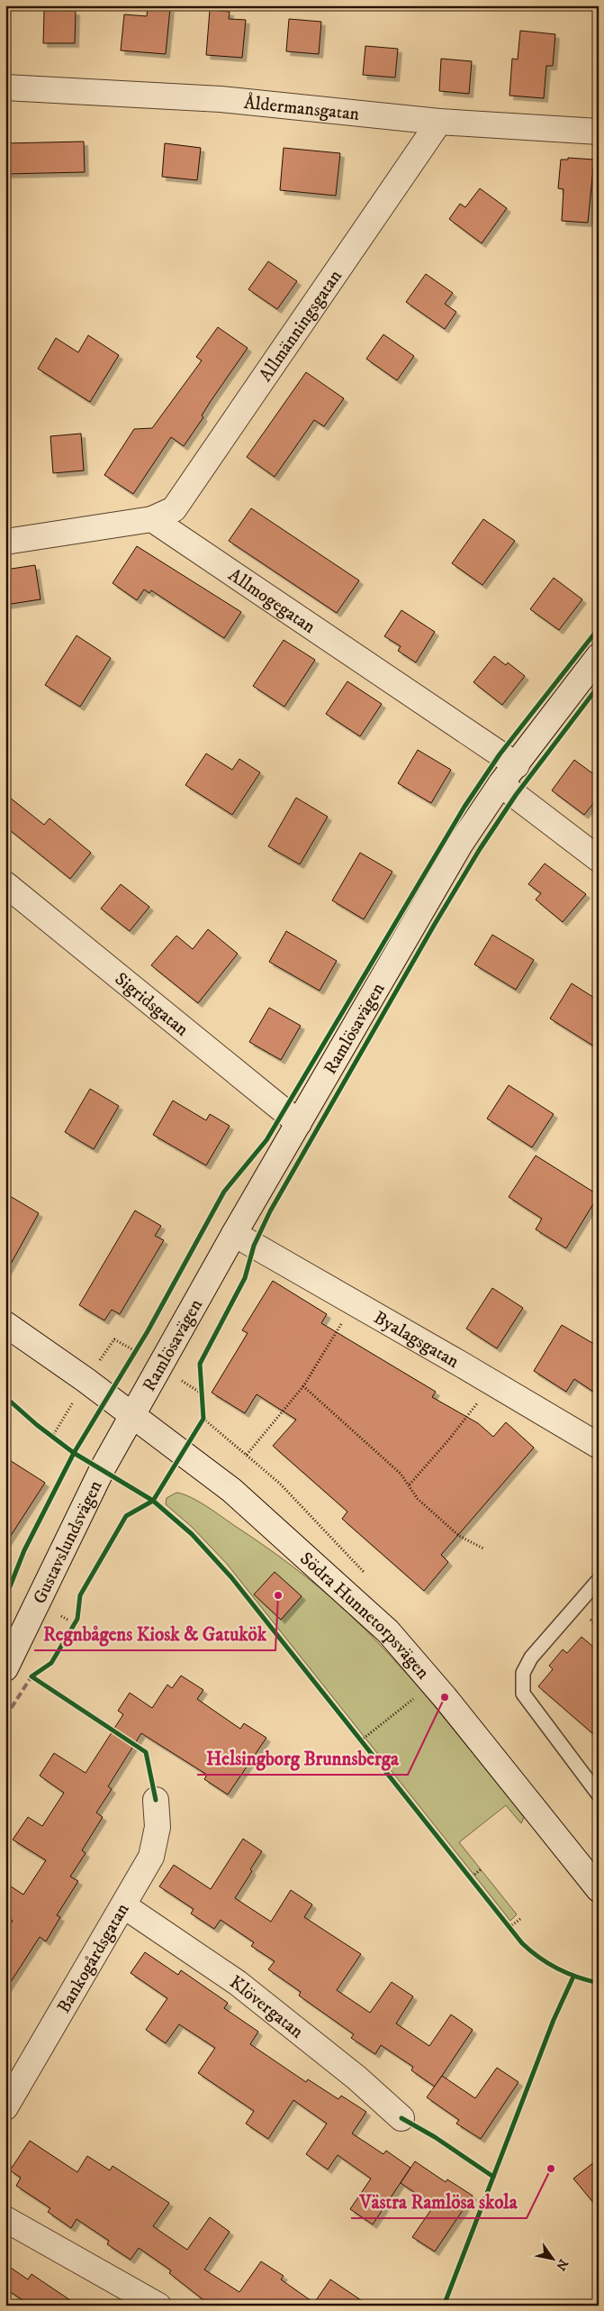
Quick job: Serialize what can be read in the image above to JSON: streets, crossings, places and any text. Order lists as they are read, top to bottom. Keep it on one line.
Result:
{"streets":{"street":["Åldermansgatan","Allmänningsgatan","Allmogegatan","Sigridsgatan","Ramlösavägen","Byalagsgatan","Gustavslundsvägen","Södra Hunnetorpsvägen","Bankogårdsgatan","Klövergatan"]},"crossings":[["Åldermansgatan","Allmänningsgatan"],["Allmänningsgatan","Allmogegatan"],["Allmogegatan","Ramlösavägen"],["Sigridsgatan","Ramlösavägen"],["Ramlösavägen","Byalagsgatan"],["Ramlösavägen","Gustavslundsvägen"],["Ramlösavägen","Södra Hunnetorpsvägen"],["Gustavslundsvägen","Södra Hunnetorpsvägen"],["Bankogårdsgatan","Klövergatan"]],"places":["Regnbågens Kiosk & Gatukök","Helsingborg Brunnsberga","Västra Ramlösa skola"],"north":"bottom right"}
